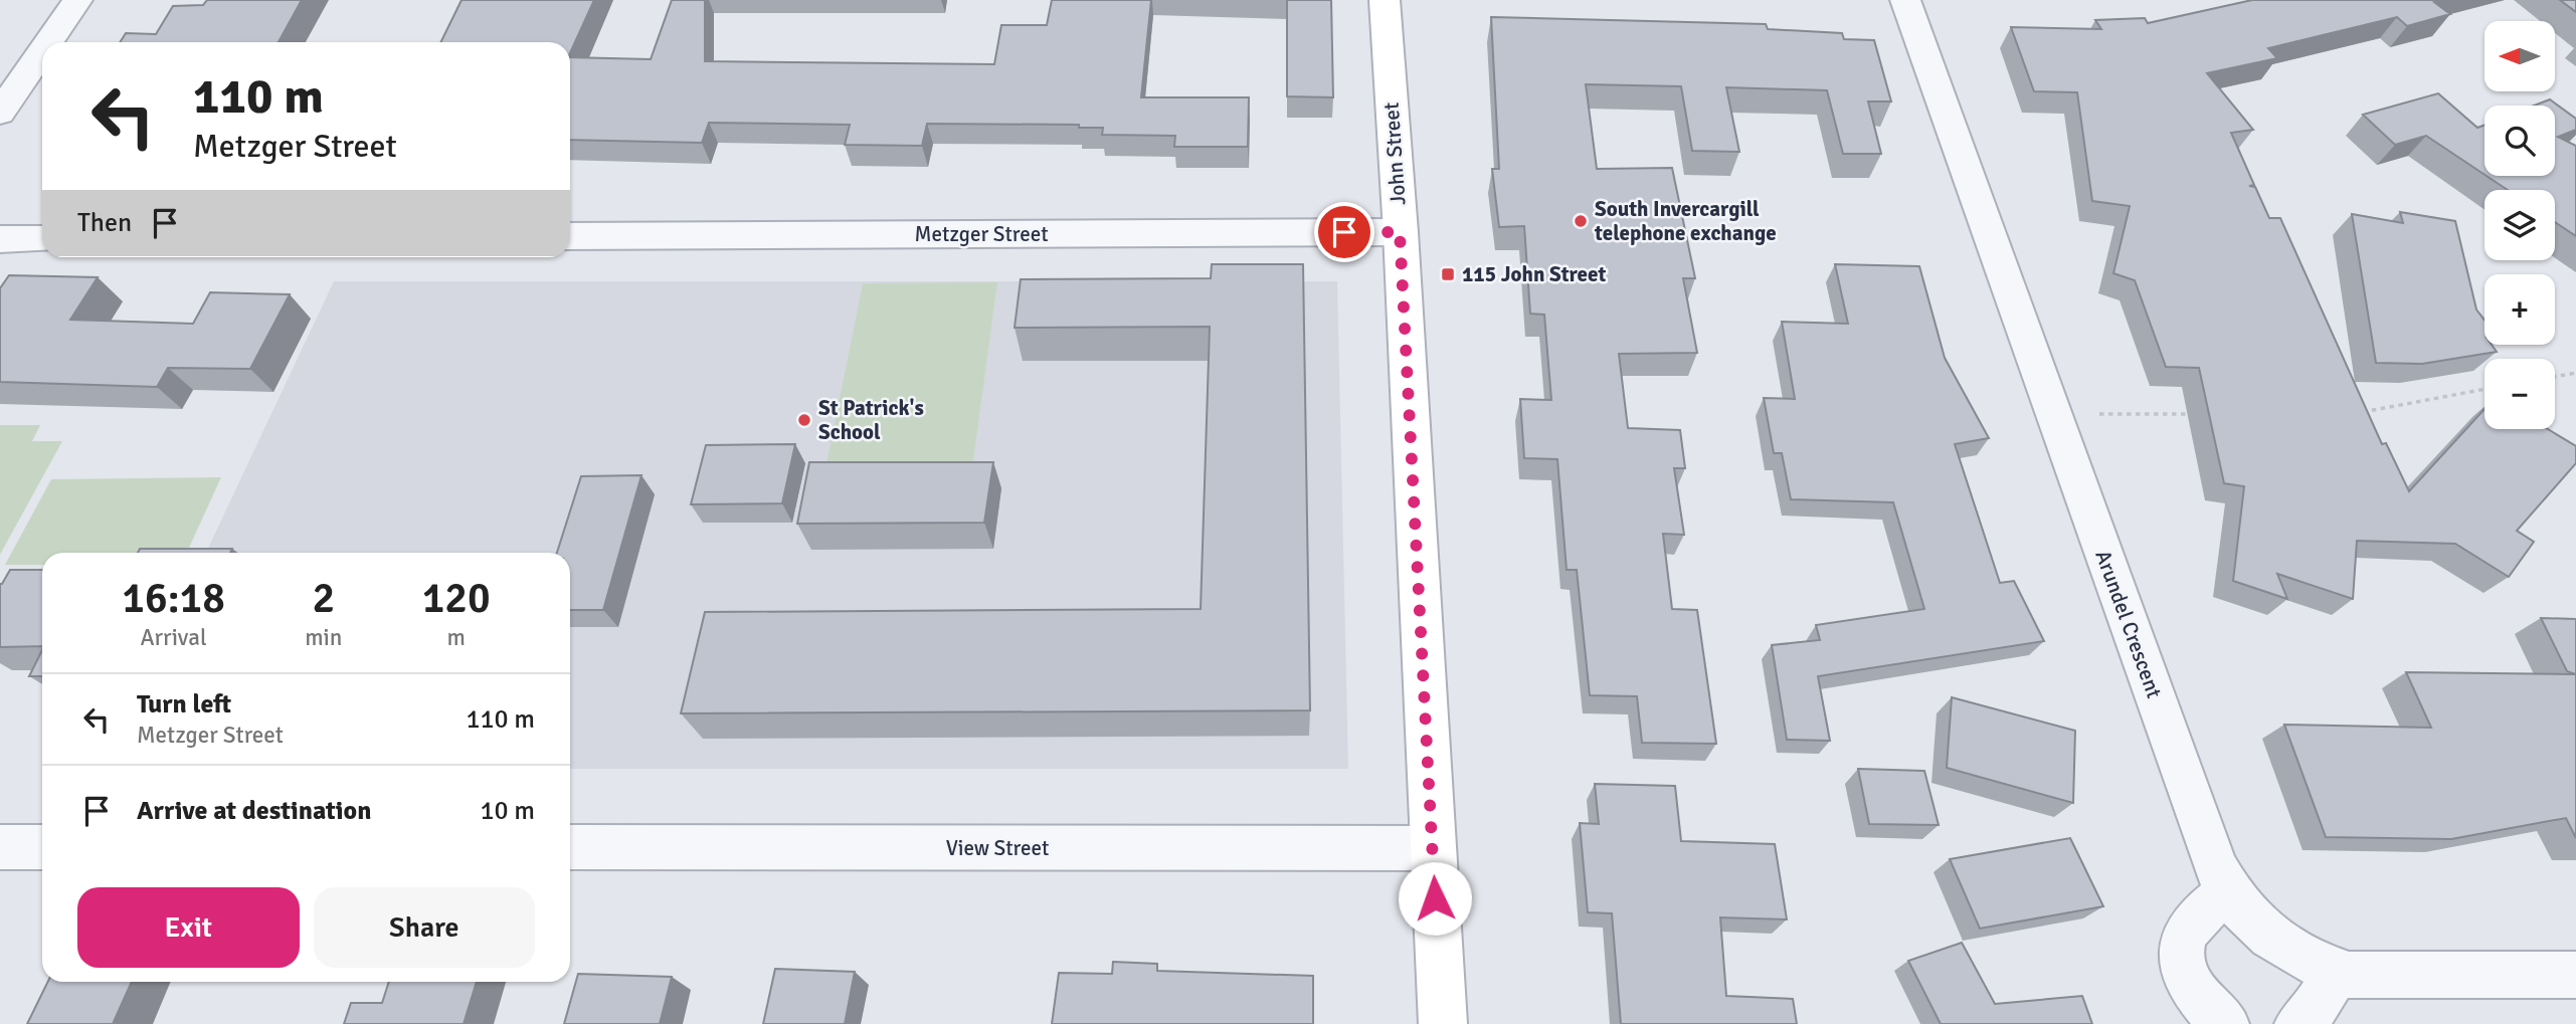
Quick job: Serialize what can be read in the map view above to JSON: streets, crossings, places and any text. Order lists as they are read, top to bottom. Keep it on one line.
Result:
{"streets":{"street":["John Street","Metzger Street","Arundel Crescent","View Street"]},"crossings":[["John Street","Metzger Street"],["John Street","View Street"]],"places":{"other":["South Invercargill telephone exchange","St Patrick's School"],"transit":["115 John Street"]},"north":"left","page":{"map_buttons":["+","−"],"turn":["110 m","Metzger Street"],"then":"Then","eta":["16:18","Arrival","2","min","120","m"],"list":[{"name":"Turn left","note":"Metzger Street","value":"110 m"},{"name":"Arrive at destination","value":"10 m"}],"buttons":["Exit","Share"]}}
